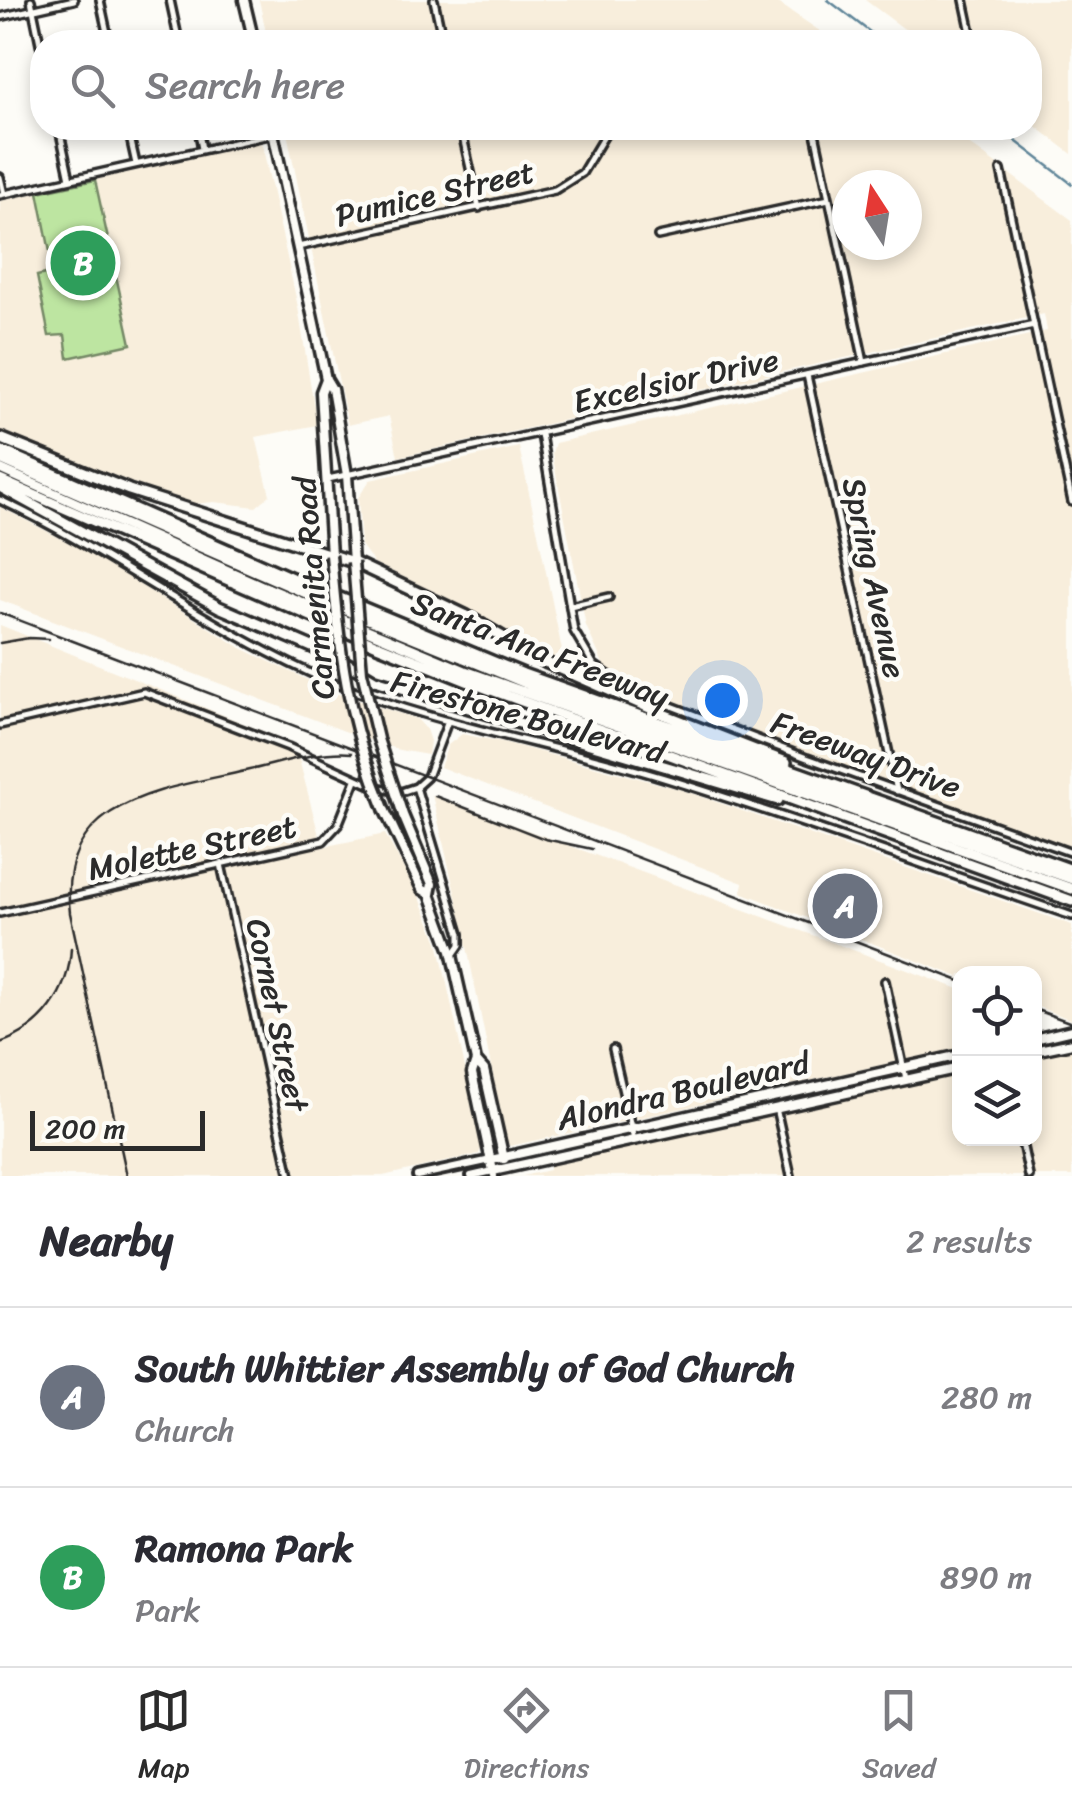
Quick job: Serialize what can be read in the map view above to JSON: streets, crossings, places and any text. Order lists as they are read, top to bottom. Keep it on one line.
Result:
{"streets":{"highway":["Santa Ana Freeway"],"main road":["Carmenita Road","Alondra Boulevard"],"street":["Pumice Street","Excelsior Drive","Spring Avenue","Firestone Boulevard","Freeway Drive","Molette Street","Cornet Street"]},"crossings":[["Pumice Street","Carmenita Road"],["Excelsior Drive","Spring Avenue"],["Excelsior Drive","Carmenita Road"],["Excelsior Drive","Freeway Drive"],["Spring Avenue","Freeway Drive"],["Carmenita Road","Alondra Boulevard"],["Molette Street","Cornet Street"]],"scale_bar":"200 m","north":"top","page":{"search":"Search here","pins":["B","A"],"scale":"200 m","heading":["Nearby","2 results"],"list":[{"mark":"A","name":"South Whittier Assembly of God Church","note":"Church","value":"280 m"},{"mark":"B","name":"Ramona Park","note":"Park","value":"890 m"}],"nav":["Map","Directions","Saved"]}}
